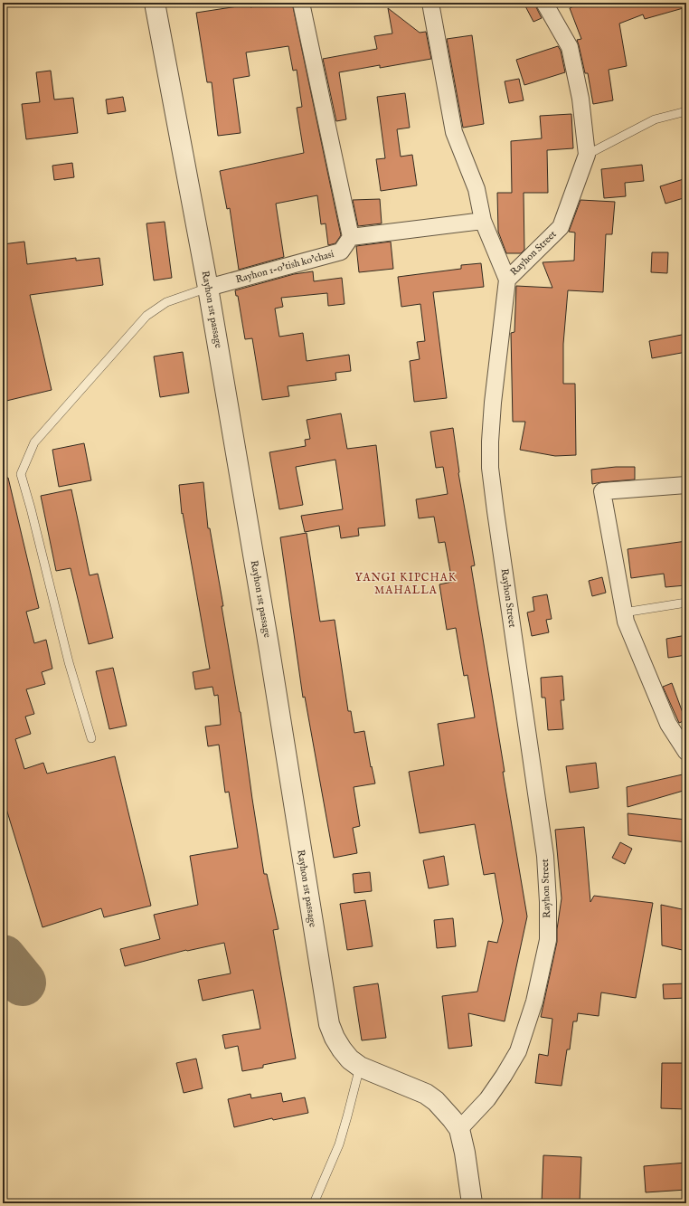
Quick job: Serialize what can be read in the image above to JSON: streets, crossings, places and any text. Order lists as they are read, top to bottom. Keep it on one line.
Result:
{"streets":{"street":["Rayhon Street","Rayhon 1-o'tish ko'chasi","Rayhon 1st passage"]},"crossings":[["Rayhon Street","Rayhon 1st passage"],["Rayhon 1-o'tish ko'chasi","Rayhon 1st passage"]],"districts":["YANGI KIPCHAK MAHALLA"]}
